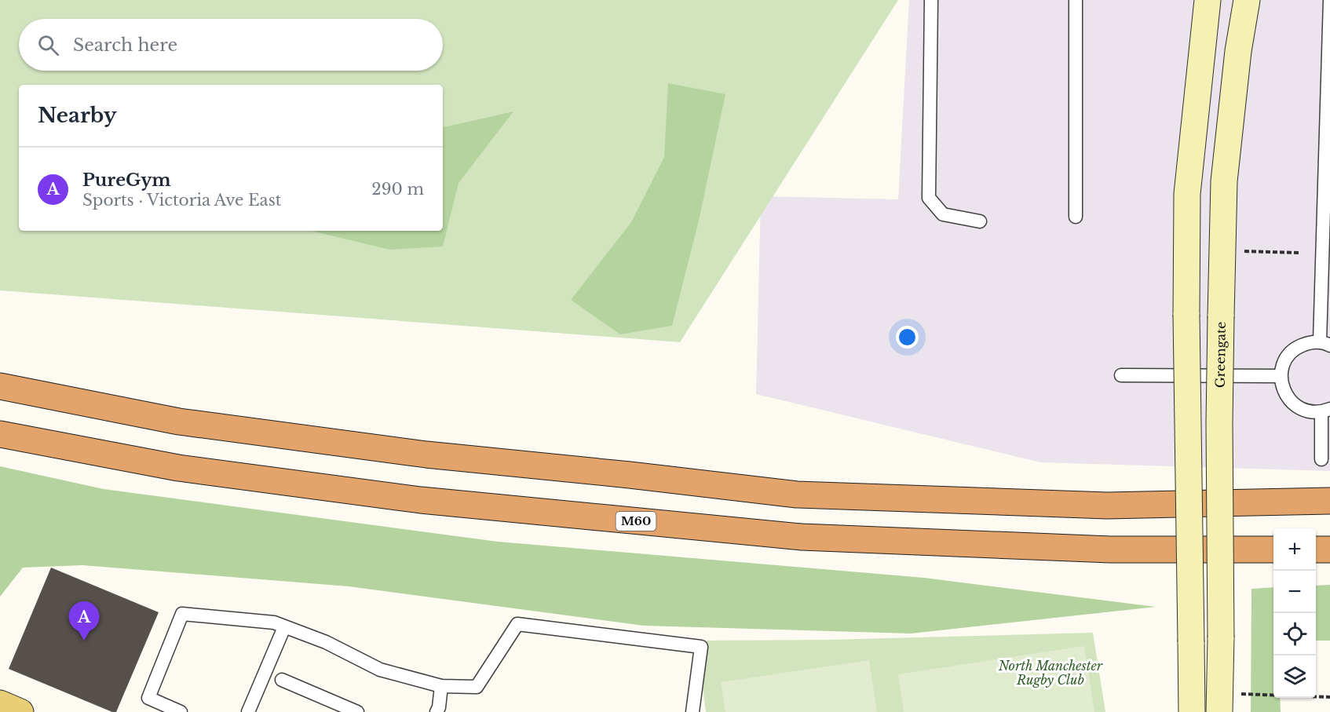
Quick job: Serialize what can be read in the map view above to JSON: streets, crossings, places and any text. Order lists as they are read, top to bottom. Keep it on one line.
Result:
{"streets":{"highway":["M60"],"main road":["Greengate"]},"parks":["North Manchester Rugby Club"],"page":{"search":"Search here","heading":"Nearby","list":[{"mark":"A","name":"PureGym","note":"Sports · Victoria Ave East","value":"290 m"}],"map_buttons":["+","−"],"pins":"A"}}
